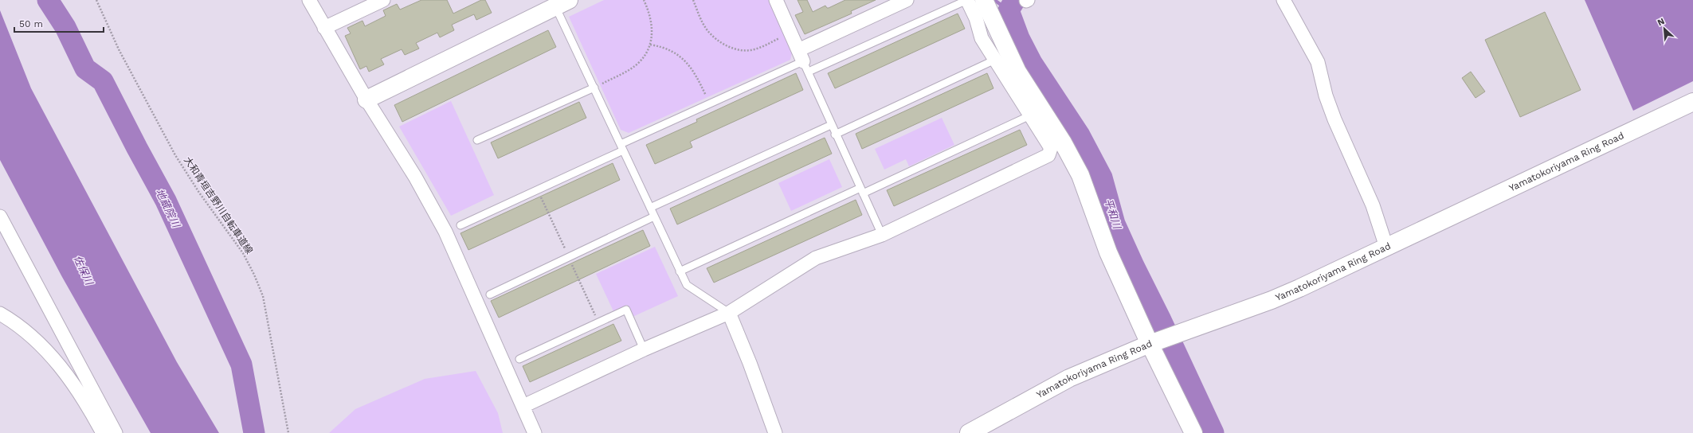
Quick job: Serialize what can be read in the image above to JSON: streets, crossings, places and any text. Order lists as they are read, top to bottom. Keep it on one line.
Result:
{"streets":{"main road":["Yamatokoriyama Ring Road"],"path":["大和青垣吉野川自転車道線"]},"water":["地蔵院川","平和川","佐保川"],"scale_bar":"50 m","north":"top left"}
